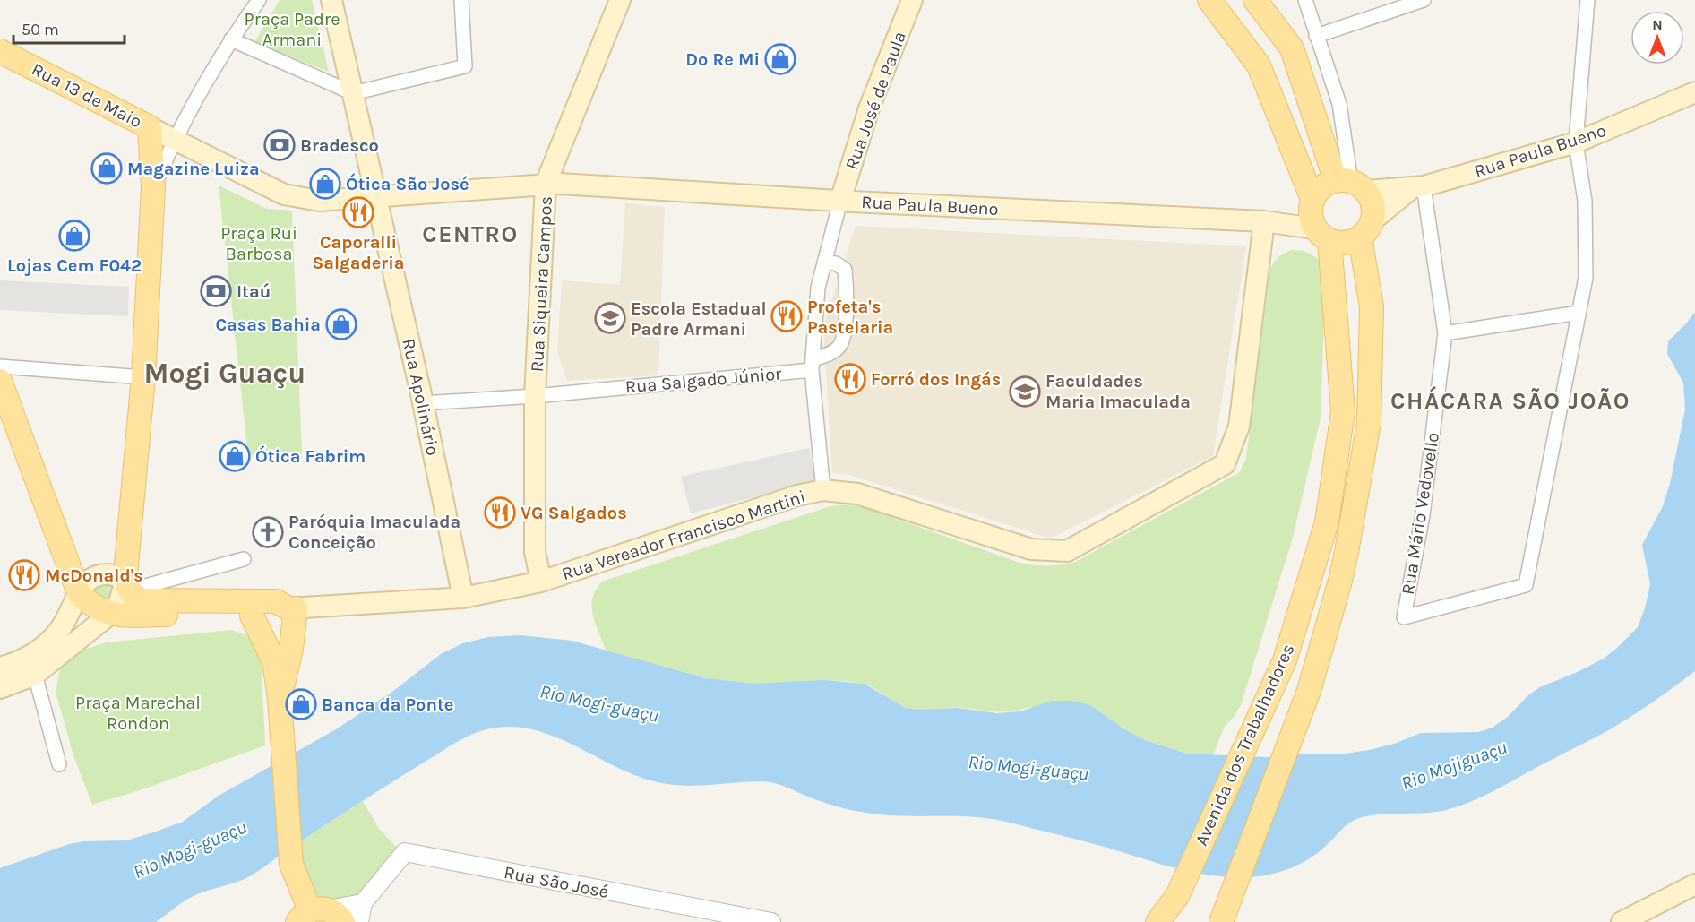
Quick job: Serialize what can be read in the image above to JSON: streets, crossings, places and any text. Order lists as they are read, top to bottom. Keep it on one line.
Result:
{"streets":{"main road":["Rua 13 de Maio","Rua José de Paula","Rua Paula Bueno","Rua Siqueira Campos","Rua Apolinário","Rua Vereador Francisco Martini","Avenida dos Trabalhadores"],"street":["Rua Salgado Júnior","Rua Mário Vedovello","Rua São José"]},"crossings":[["Rua José de Paula","Rua Paula Bueno"],["Rua Paula Bueno","Rua Siqueira Campos"],["Rua Paula Bueno","Rua Apolinário"],["Rua Paula Bueno","Rua Mário Vedovello"],["Rua Paula Bueno","Rua Vereador Francisco Martini"],["Rua Paula Bueno","Avenida dos Trabalhadores"],["Rua Siqueira Campos","Rua Salgado Júnior"],["Rua Siqueira Campos","Rua Vereador Francisco Martini"],["Rua Salgado Júnior","Rua Apolinário"],["Rua Apolinário","Rua Vereador Francisco Martini"]],"districts":["CENTRO","Mogi Guaçu","CHÁCARA SÃO JOÃO"],"water":["Rio Mogi-guaçu","Rio Mojiguaçu"],"parks":["Praça Padre Armani","Praça Rui Barbosa","Praça Marechal Rondon"],"places":{"shop":["Do Re Mi","Magazine Luiza","Ótica São José","Lojas Cem F042","Casas Bahia","Ótica Fabrim","Banca da Ponte"],"bank":["Bradesco","Itaú"],"restaurant":["Caporalli Salgaderia","Profeta's Pastelaria","Forró dos Ingás","VG Salgados","McDonald's"],"school or university":["Escola Estadual Padre Armani","Faculdades Maria Imaculada"],"church":["Paróquia Imaculada Conceição"]},"scale_bar":"50 m","north":"top"}
